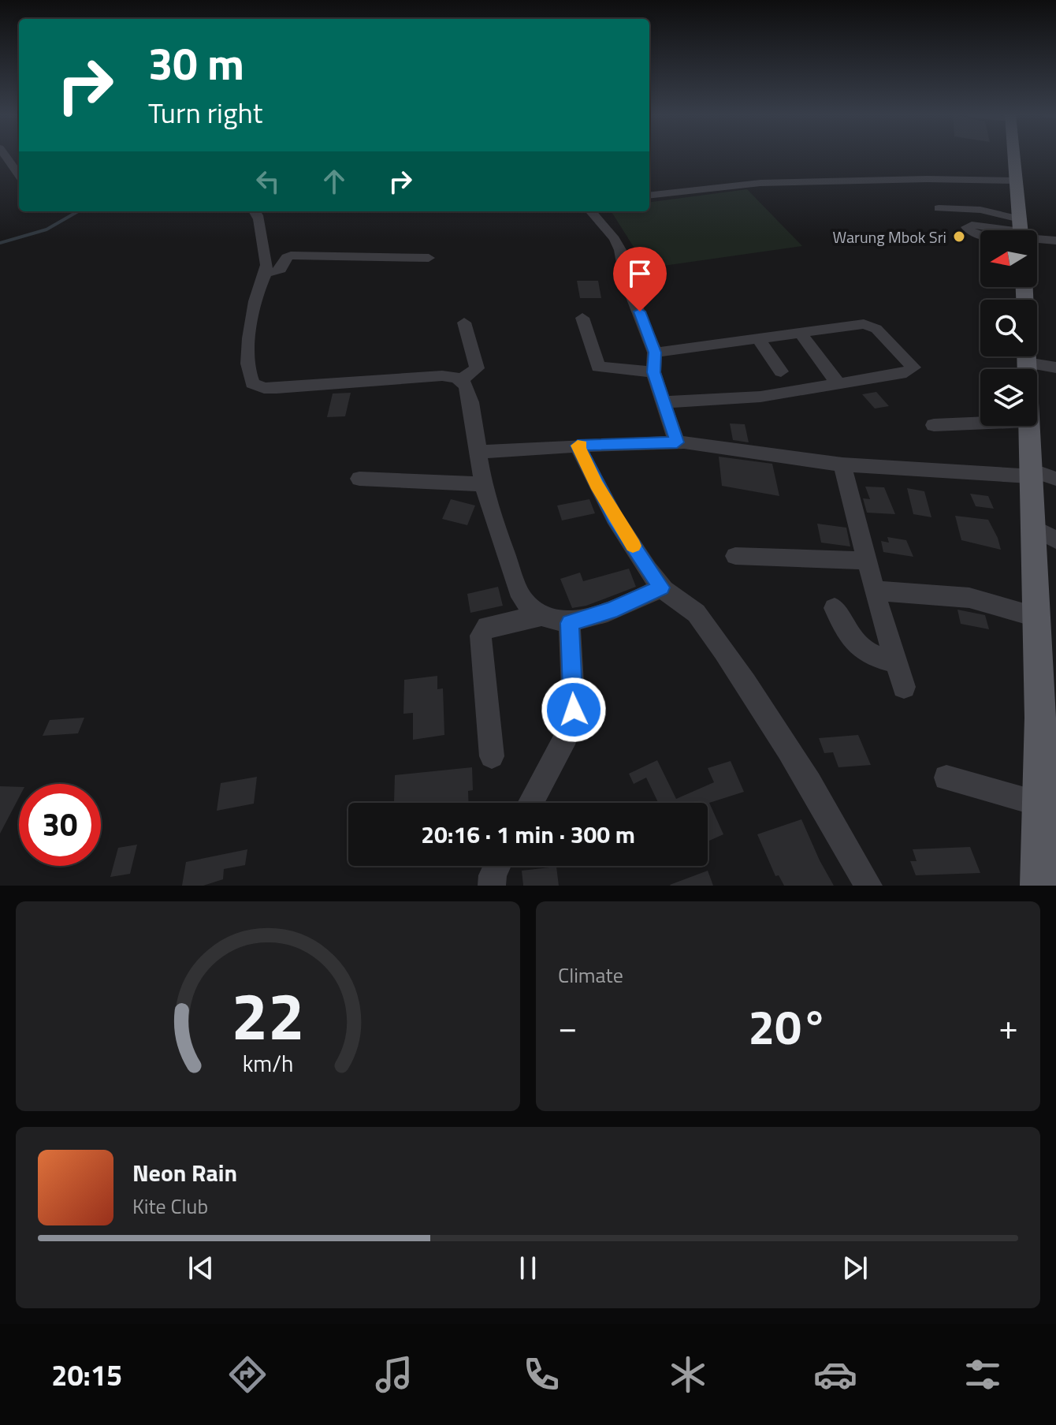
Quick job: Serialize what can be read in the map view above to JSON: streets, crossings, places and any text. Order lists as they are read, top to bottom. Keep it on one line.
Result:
{"places":["Warung Mbok Sri"],"north":"left","page":{"turn":["30 m","Turn right"],"limit":"30","trip":"20:16 · 1 min · 300 m","tile":"Climate","heat":["−","20°","+"],"song":["Neon Rain","Kite Club"],"tabs":"20:15","gauge":["22","km/h"]}}
